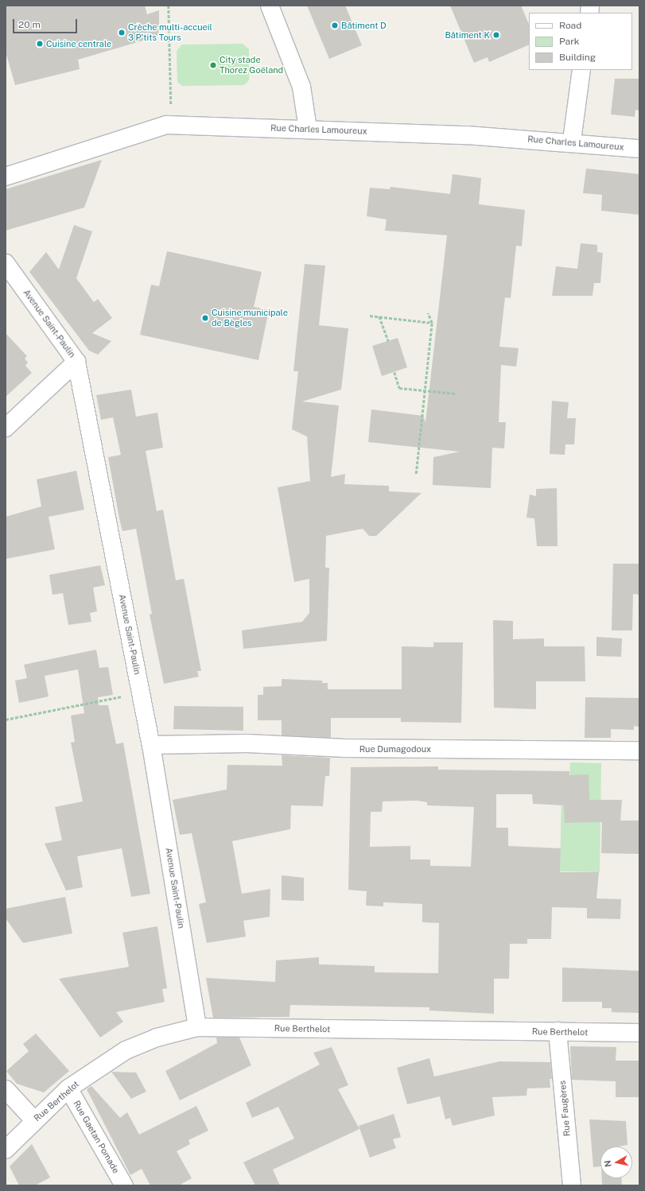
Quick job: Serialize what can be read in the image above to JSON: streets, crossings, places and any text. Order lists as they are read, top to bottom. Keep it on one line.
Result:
{"streets":{"street":["Rue Charles Lamoureux","Avenue Saint-Paulin","Rue Dumagodoux","Rue Berthelot","Rue Faugères","Rue Gaetan Pomade"]},"crossings":[["Avenue Saint-Paulin","Rue Dumagodoux"],["Avenue Saint-Paulin","Rue Berthelot"],["Rue Berthelot","Rue Faugères"],["Rue Berthelot","Rue Gaetan Pomade"]],"places":["Bâtiment D","Crèche multi-accueil 3 P'tits Tours","Bâtiment K","Cuisine centrale","City stade Thorez Goëland","Cuisine municipale de Bègles"],"legend":["Road","Park","Building"],"scale_bar":"20 m","north":"left"}
